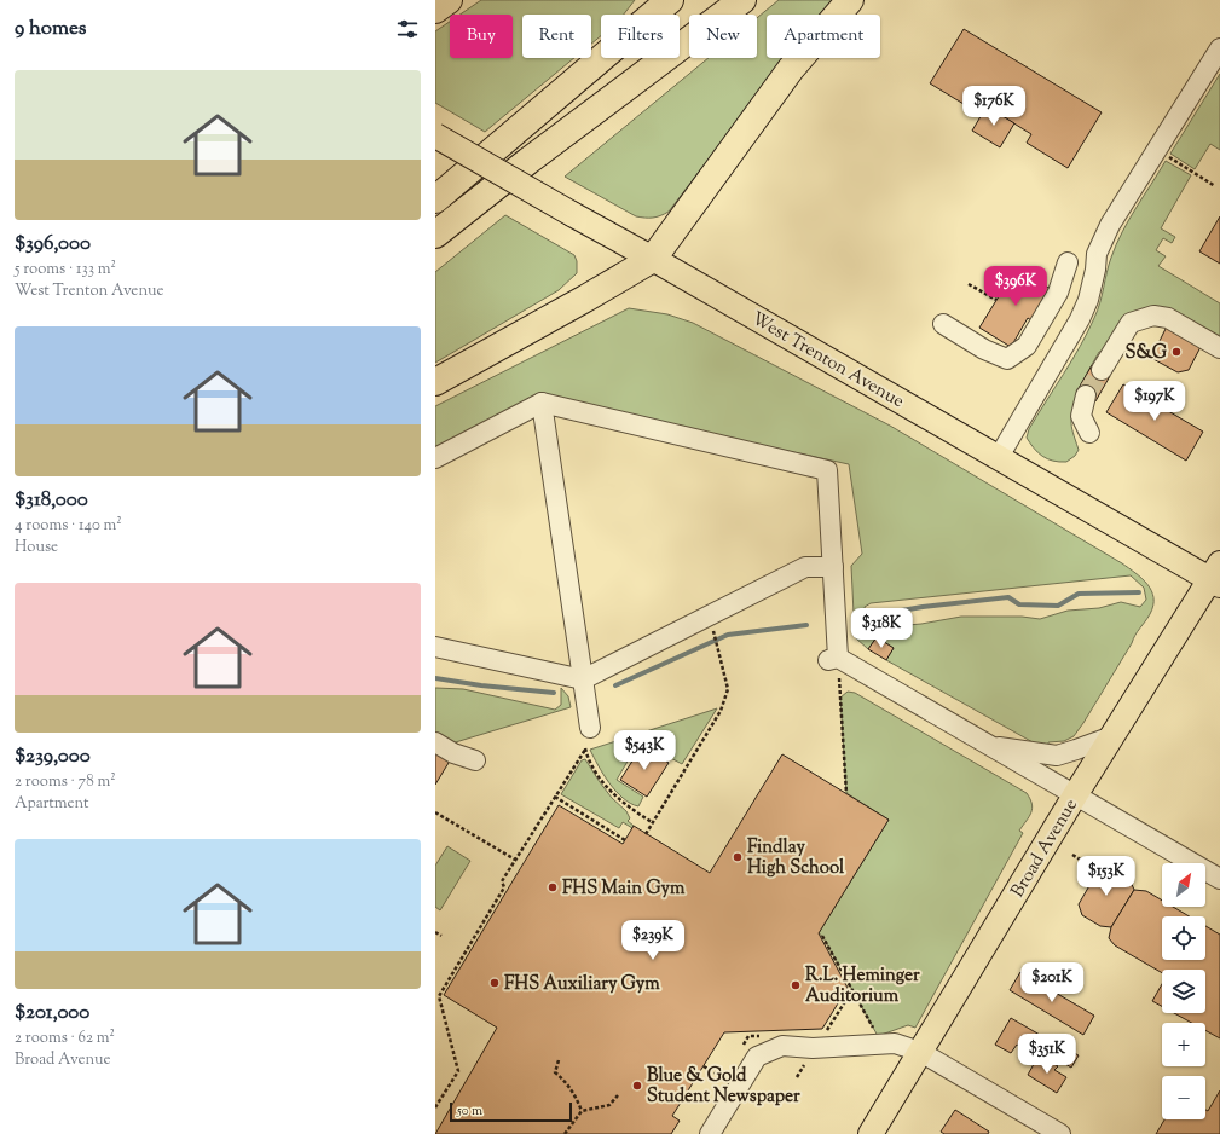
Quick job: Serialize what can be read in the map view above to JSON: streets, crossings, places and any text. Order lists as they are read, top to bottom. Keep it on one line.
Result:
{"streets":{"main road":["West Trenton Avenue","Broad Avenue"]},"crossings":[["West Trenton Avenue","Broad Avenue"]],"places":["S&G","Findlay High School","FHS Main Gym","FHS Auxiliary Gym","R.L. Heminger Auditorium","Blue & Gold Student Newspaper"],"scale_bar":"50 m","north":"top right","page":{"heading":"9 homes","chip":["Buy","Rent","Filters","New","Apartment"],"list":[{"name":"$396,000","note":"5 rooms · 133 m² · West Trenton Avenue"},{"name":"$318,000","note":"4 rooms · 140 m² · House"},{"name":"$239,000","note":"2 rooms · 78 m² · Apartment"},{"name":"$201,000","note":"2 rooms · 62 m² · Broad Avenue"}],"price":["$176K","$396K","$197K","$318K","$543K","$153K","$239K","$201K","$351K"],"map_buttons":["+","−"],"scale":"50 m"}}
